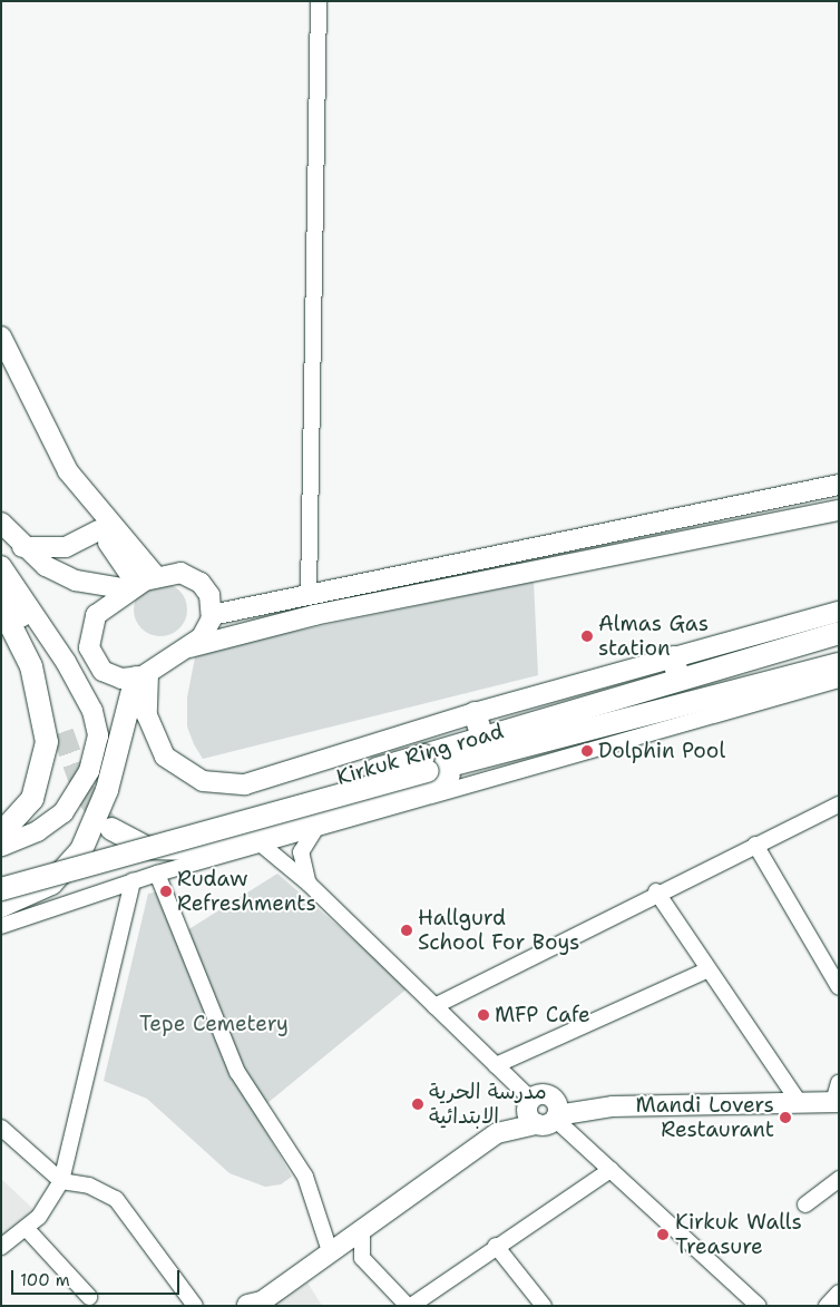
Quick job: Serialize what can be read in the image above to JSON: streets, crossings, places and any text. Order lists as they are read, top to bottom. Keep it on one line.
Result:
{"streets":{"highway":["Kirkuk Ring road"]},"parks":["Tepe Cemetery"],"places":["Almas Gas station","Dolphin Pool","Rudaw Refreshments","Hallgurd School For Boys","MFP Cafe","مدرسة الحرية الابتدائية","Mandi Lovers Restaurant","Kirkuk Walls Treasure"],"scale_bar":"100 m"}
